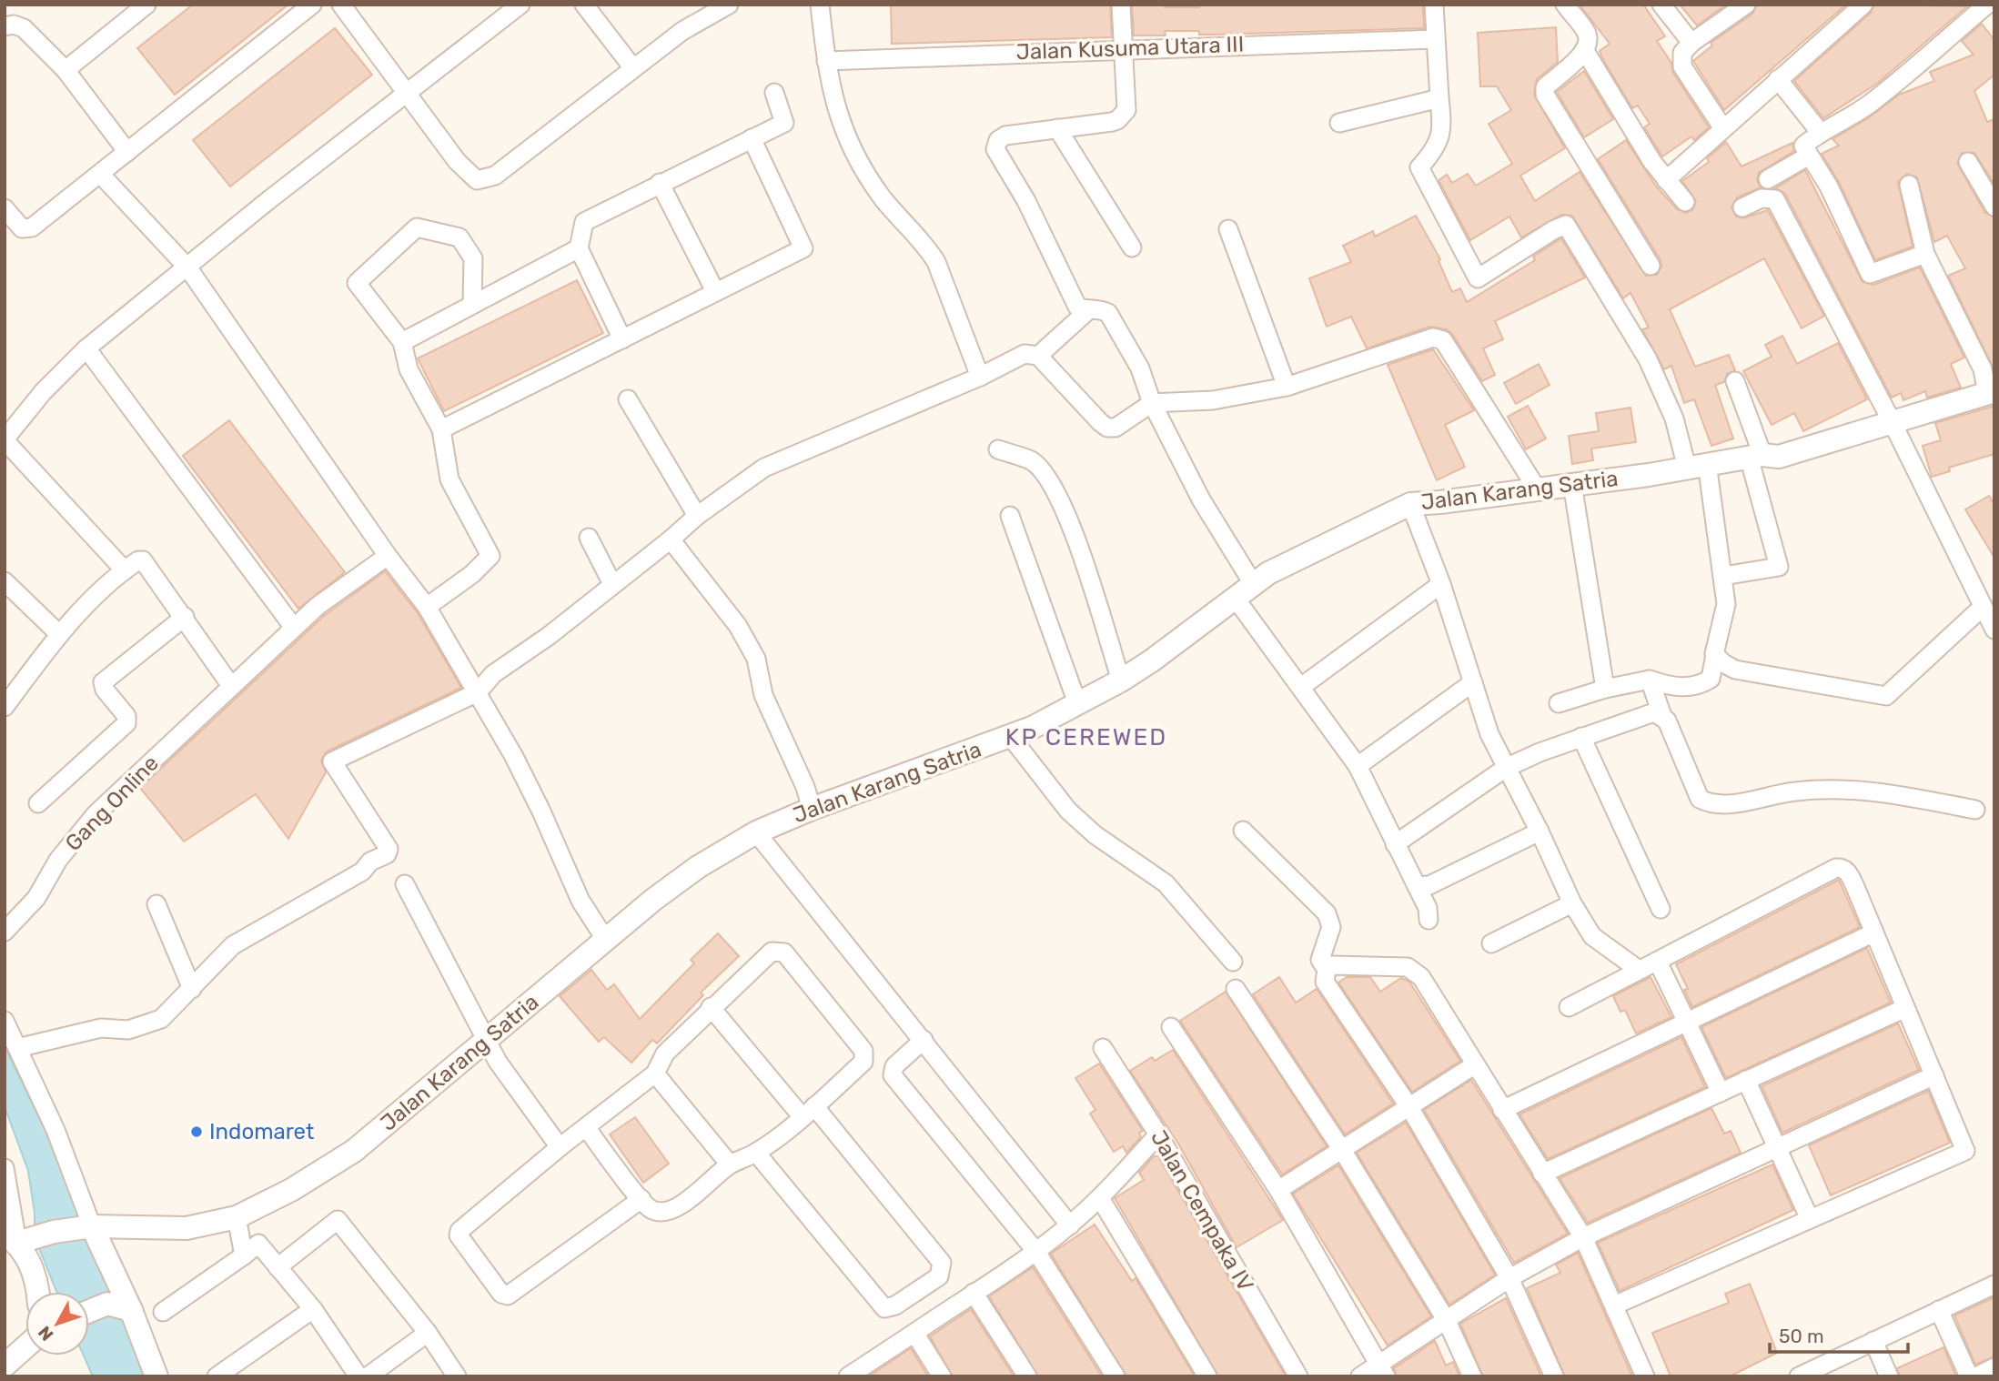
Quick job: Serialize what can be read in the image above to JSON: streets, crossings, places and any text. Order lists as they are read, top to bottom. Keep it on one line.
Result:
{"streets":{"street":["Jalan Kusuma Utara III","Jalan Karang Satria","Gang Online","Jalan Cempaka IV"]},"districts":["KP CEREWED"],"places":["Indomaret"],"scale_bar":"50 m","north":"bottom left"}
